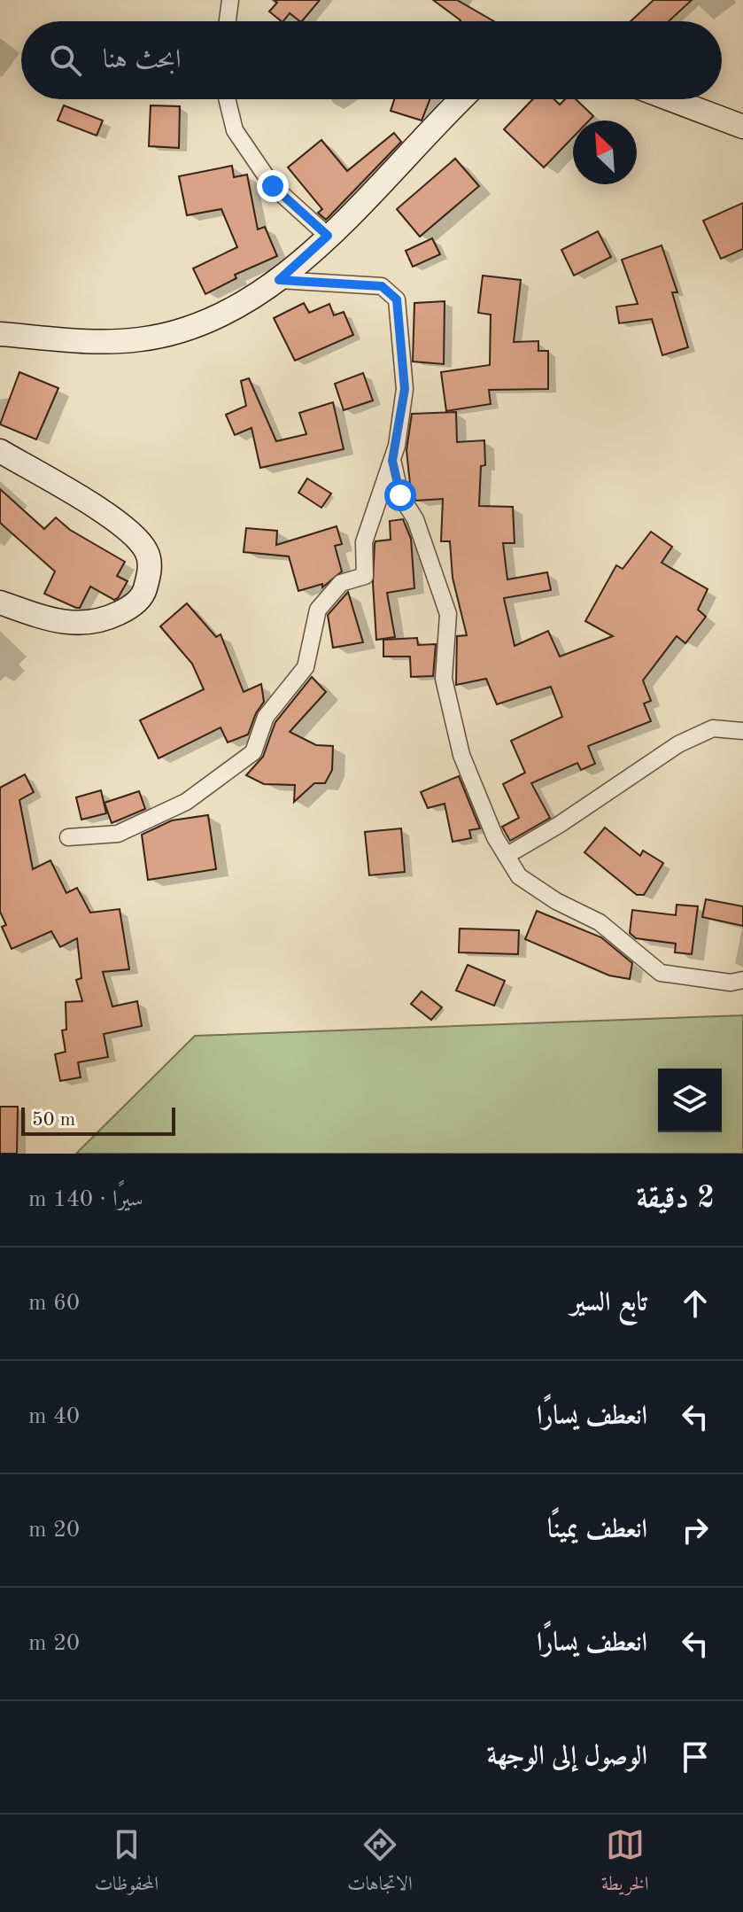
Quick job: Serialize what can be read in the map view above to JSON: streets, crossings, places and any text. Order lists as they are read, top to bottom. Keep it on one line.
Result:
{"scale_bar":"50 m","north":"top left","page":{"search":"ابحث هنا","scale":"50 m","heading":["2 دقيقة","سيرًا · 140 m"],"list":[["تابع السير","60 m"],["انعطف يسارًا","40 m"],["انعطف يمينًا","20 m"],["انعطف يسارًا","20 m"],"الوصول إلى الوجهة"],"nav":["الخريطة","الاتجاهات","المحفوظات"]}}
